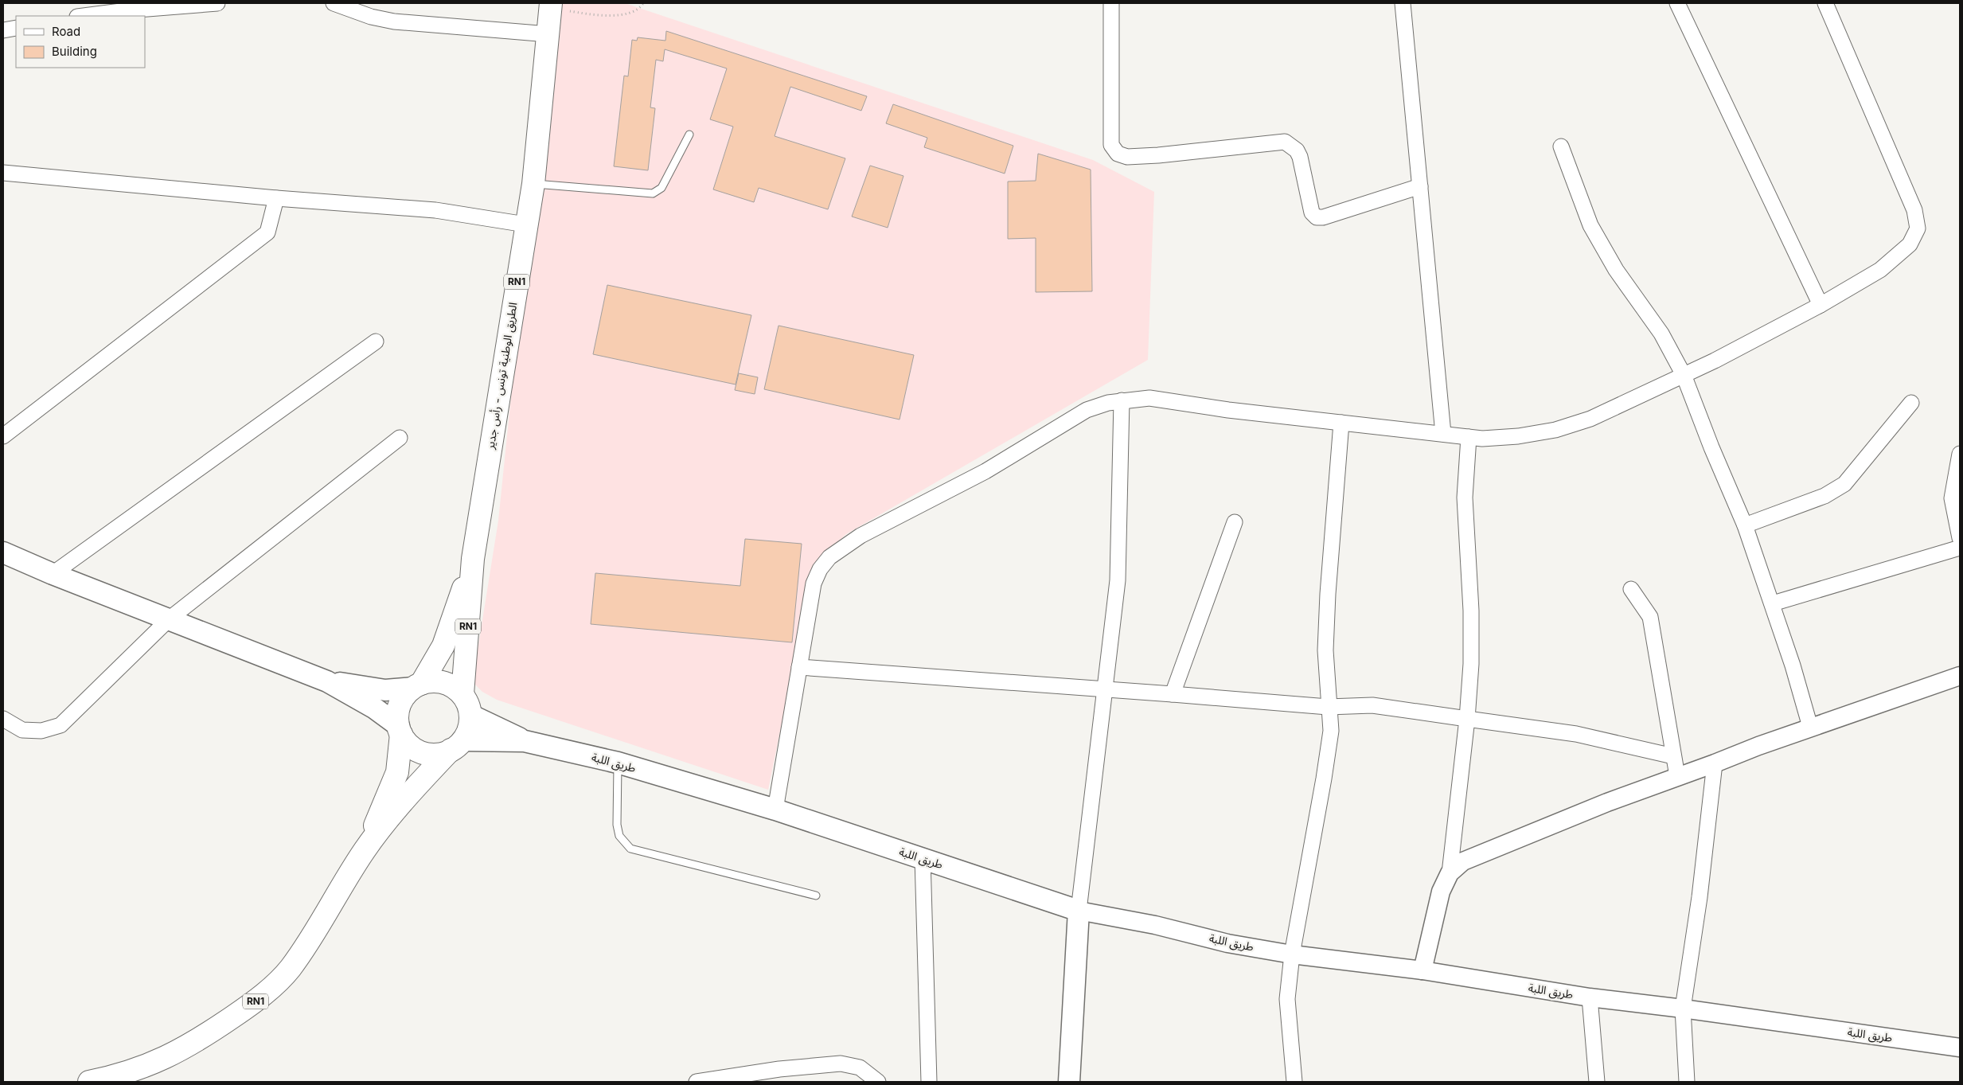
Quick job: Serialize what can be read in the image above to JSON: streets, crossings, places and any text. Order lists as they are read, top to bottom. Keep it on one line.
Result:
{"streets":{"main road":["RN1","الطريق الوطنية تونس - رأس جدير","طريق اللبة"]},"crossings":[["RN1","الطريق الوطنية تونس - رأس جدير"],["RN1","طريق اللبة"],["الطريق الوطنية تونس - رأس جدير","طريق اللبة"]],"legend":["Road","Building"]}
